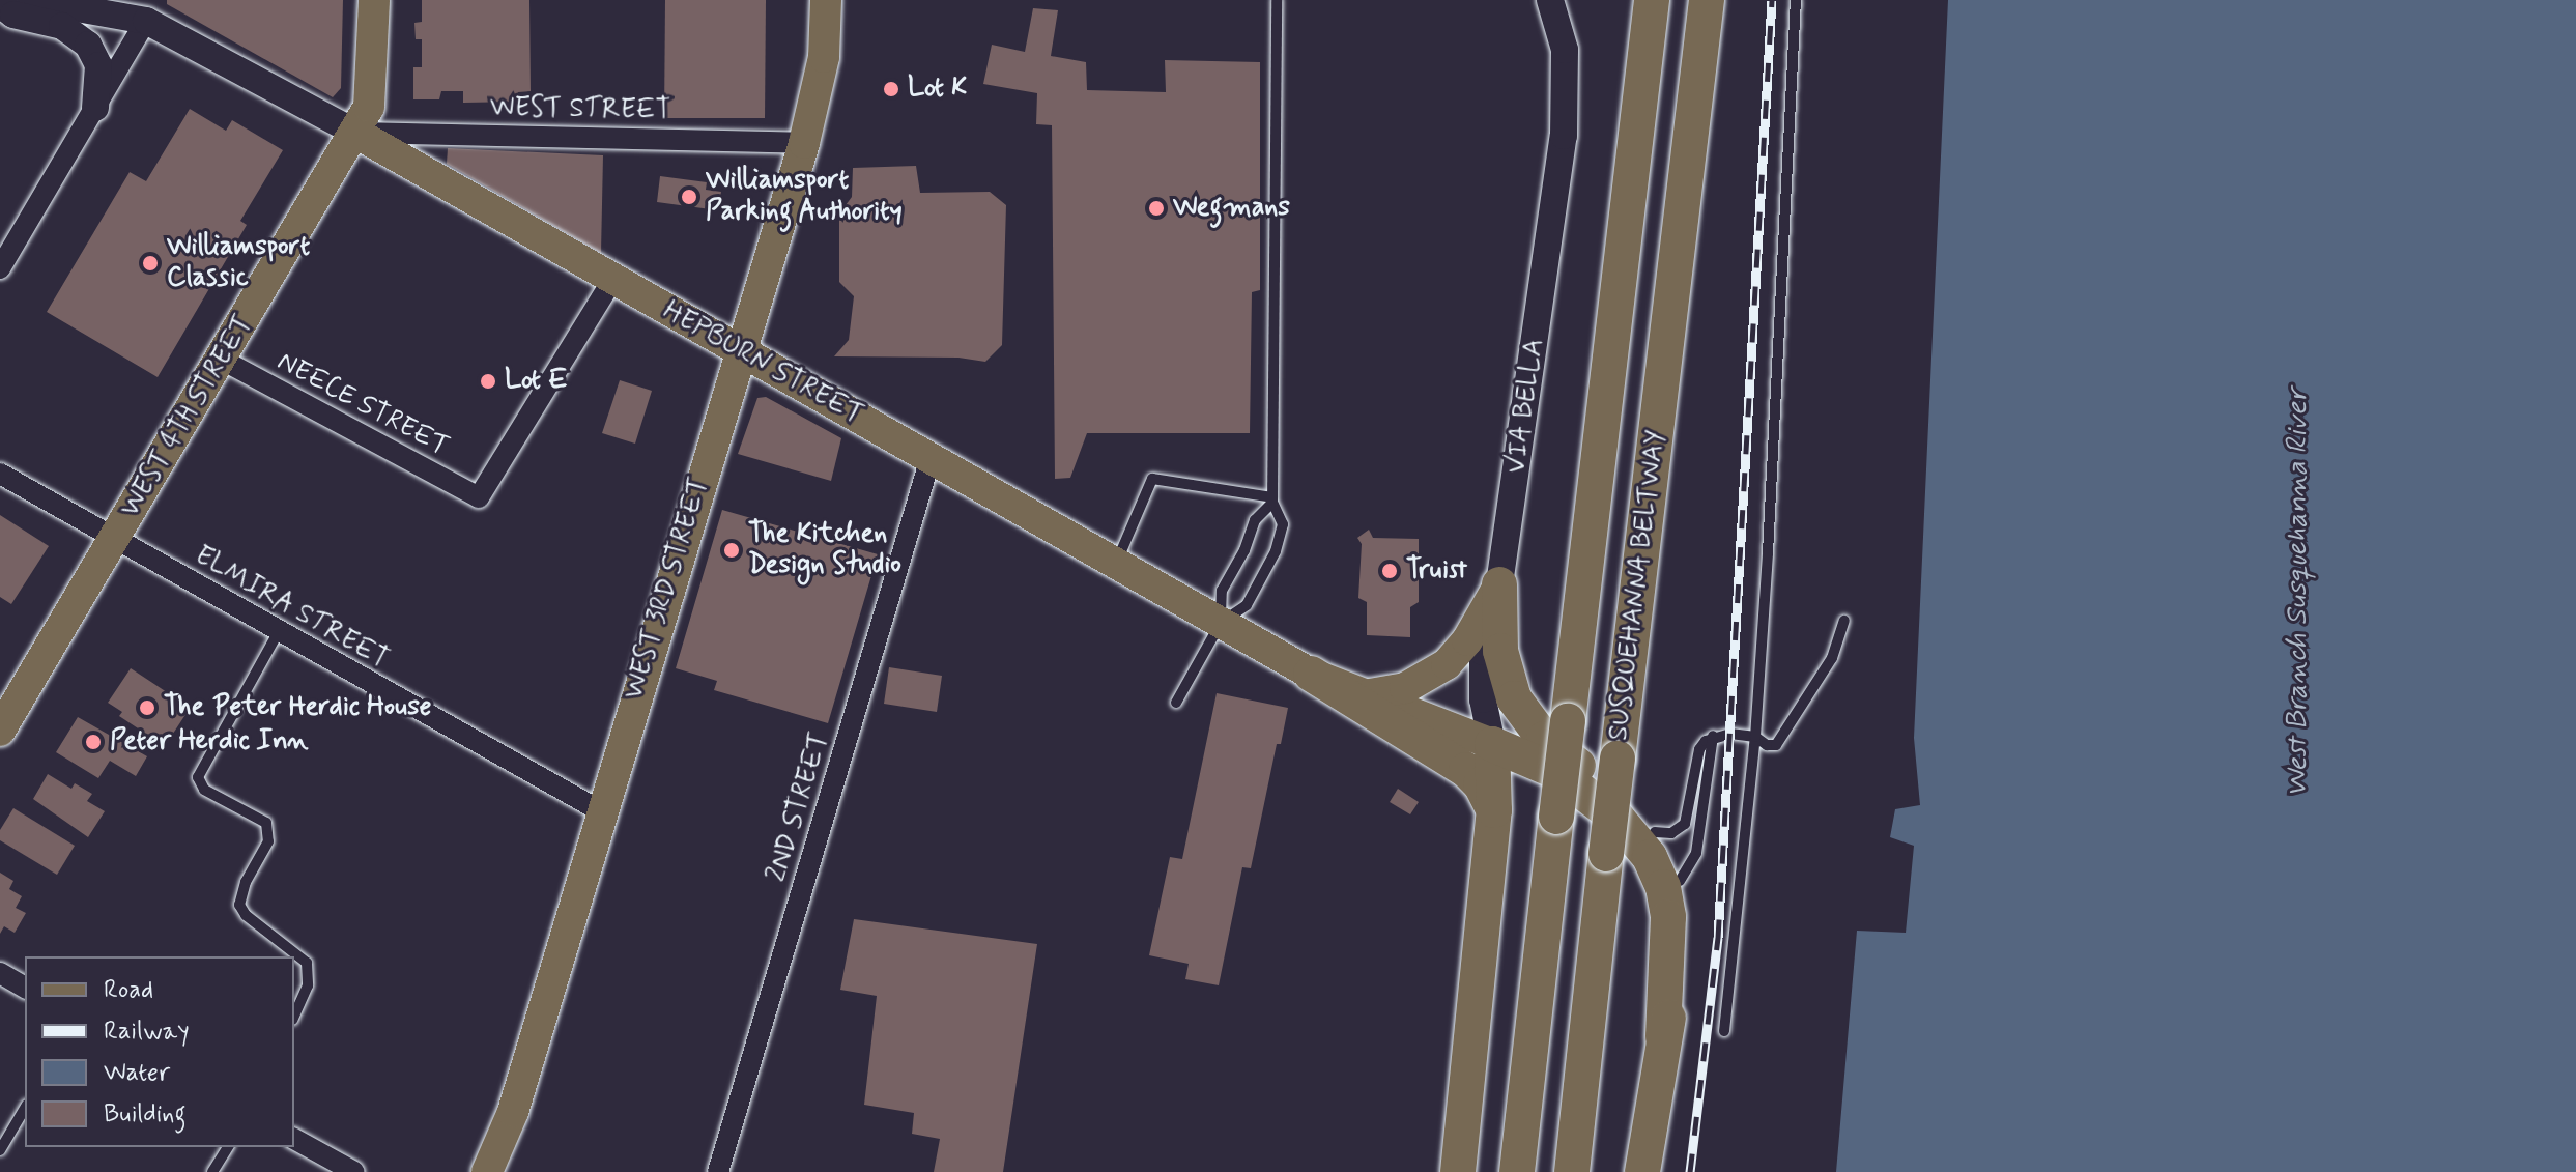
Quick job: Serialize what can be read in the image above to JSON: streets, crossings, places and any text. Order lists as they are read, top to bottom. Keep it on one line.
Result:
{"streets":{"highway":["SUSQUEHANNA BELTWAY"],"main road":["HEPBURN STREET","VIA BELLA","WEST 4TH STREET","WEST 3RD STREET"],"street":["WEST STREET","NEECE STREET","ELMIRA STREET","2ND STREET"]},"crossings":[["WEST STREET","HEPBURN STREET"],["WEST STREET","WEST 4TH STREET"],["WEST STREET","WEST 3RD STREET"],["HEPBURN STREET","NEECE STREET"],["HEPBURN STREET","VIA BELLA"],["HEPBURN STREET","WEST 4TH STREET"],["HEPBURN STREET","WEST 3RD STREET"],["HEPBURN STREET","2ND STREET"],["NEECE STREET","WEST 4TH STREET"],["WEST 4TH STREET","ELMIRA STREET"],["WEST 3RD STREET","ELMIRA STREET"]],"water":["West Branch Susquehanna River"],"places":["Lot K","Williamsport Parking Authority","Wegmans","Williamsport Classic","Lot E","The Kitchen Design Studio","Truist","The Peter Herdic House","Peter Herdic Inn"],"legend":["Road","Railway","Water","Building"]}
